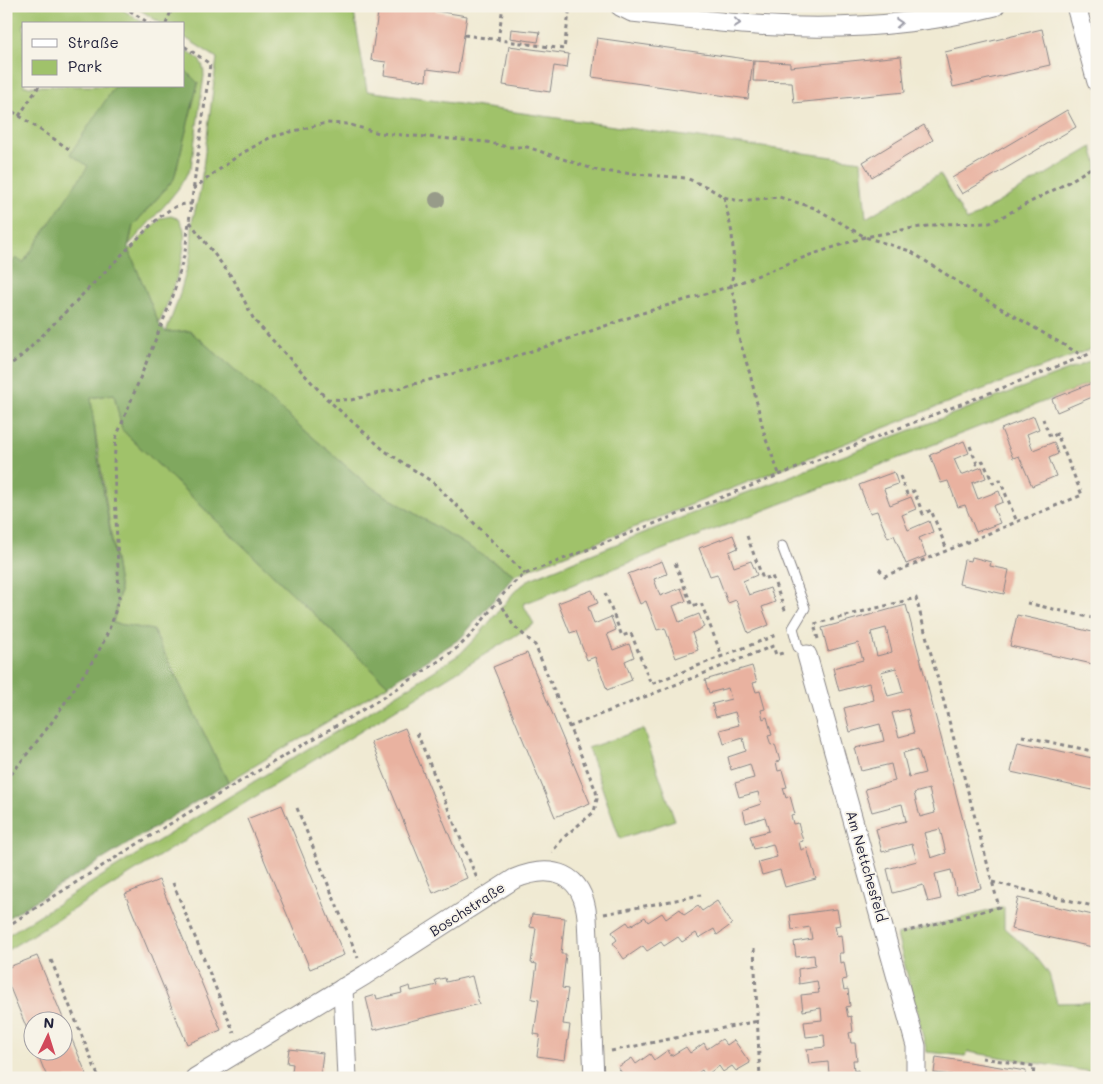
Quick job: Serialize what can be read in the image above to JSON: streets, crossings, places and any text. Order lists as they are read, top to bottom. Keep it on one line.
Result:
{"streets":{"street":["Am Nettchesfeld","Boschstraße"]},"legend":["Straße","Park"],"north":"top"}
